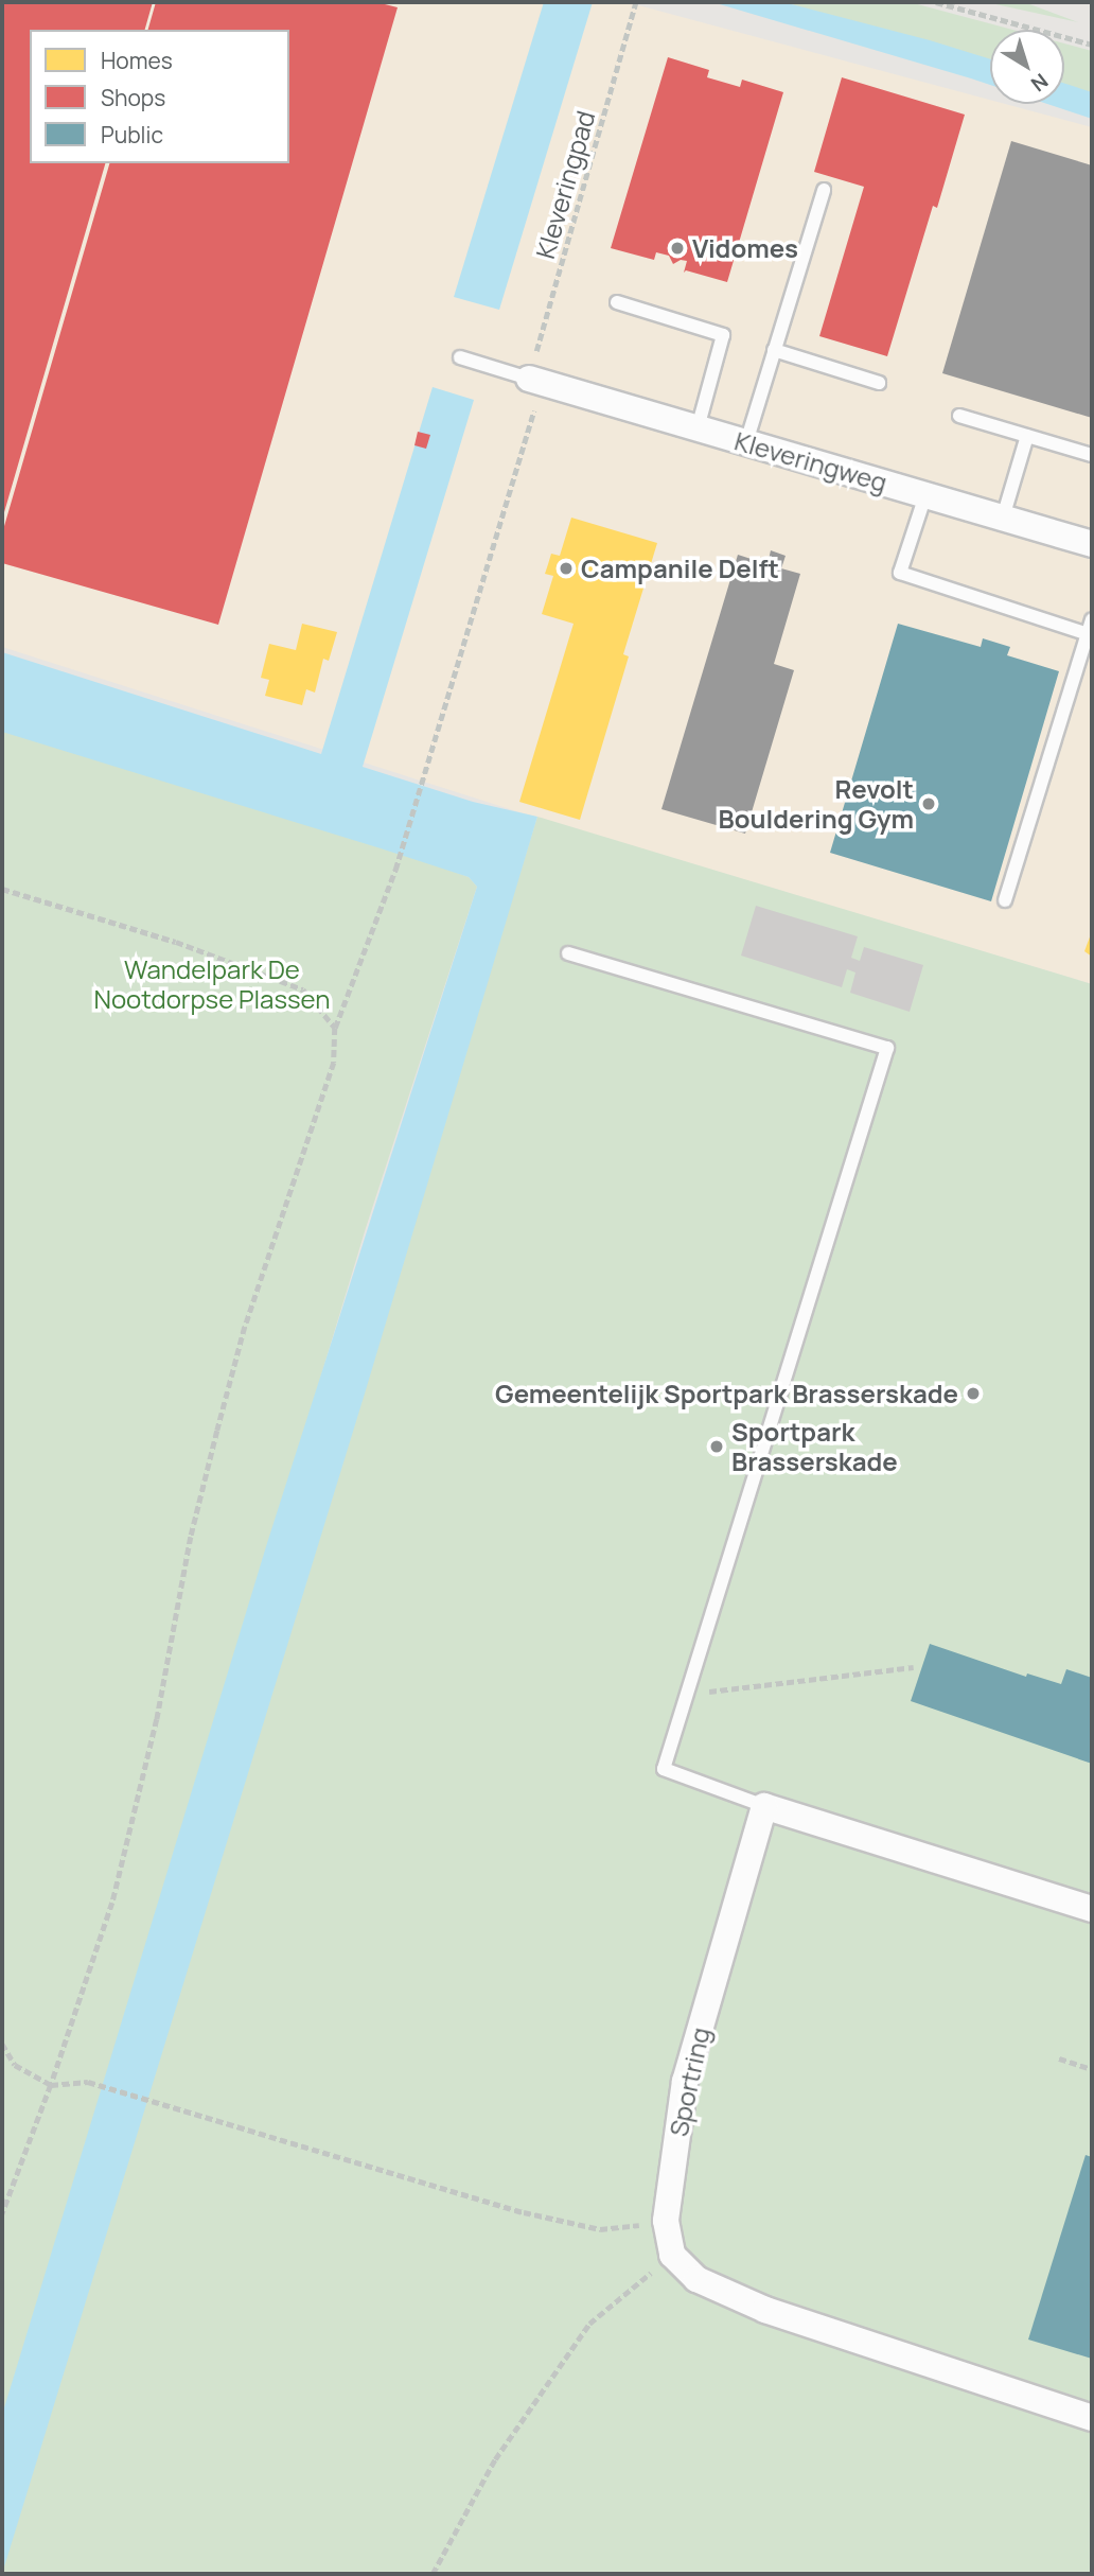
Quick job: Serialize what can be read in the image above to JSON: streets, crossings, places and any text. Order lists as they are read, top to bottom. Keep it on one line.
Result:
{"streets":{"street":["Kleveringweg","Sportring"],"path":["Kleveringpad"]},"crossings":[["Kleveringpad","Kleveringweg"]],"parks":["Wandelpark De Nootdorpse Plassen"],"places":["Vidomes","Campanile Delft","Revolt Bouldering Gym","Gemeentelijk Sportpark Brasserskade","Sportpark Brasserskade"],"legend":["Homes","Shops","Public"],"north":"bottom right"}
